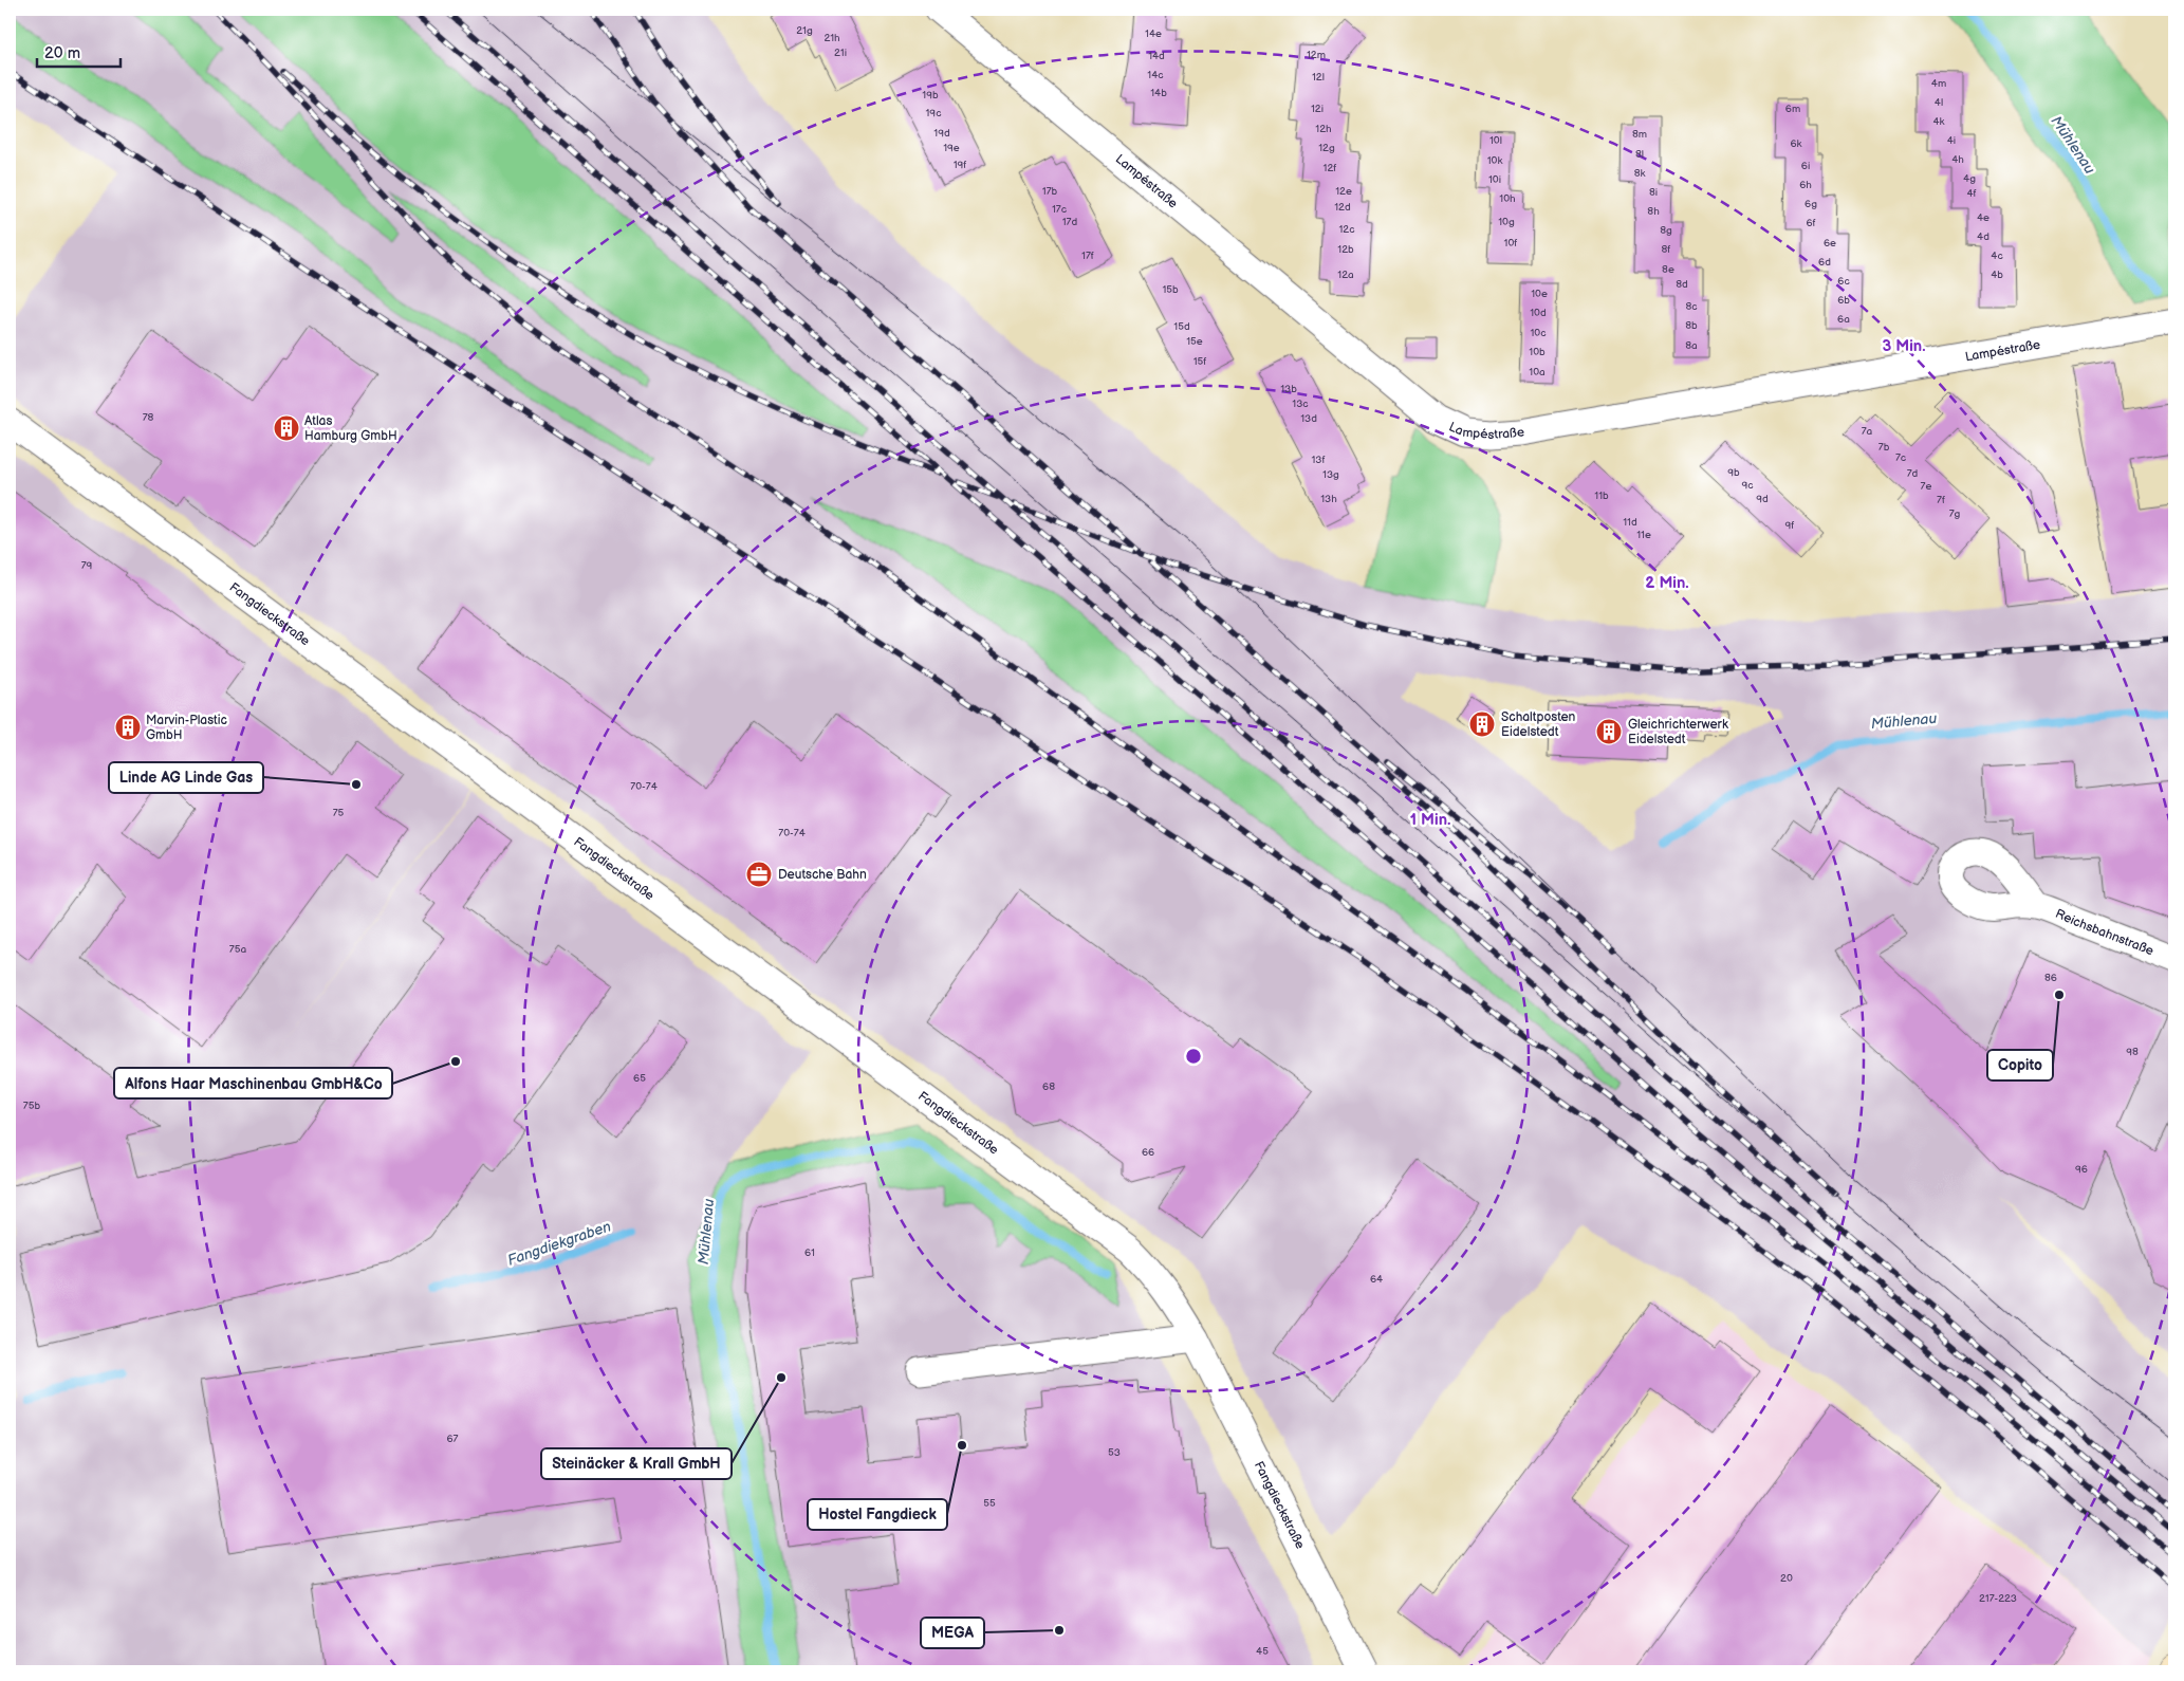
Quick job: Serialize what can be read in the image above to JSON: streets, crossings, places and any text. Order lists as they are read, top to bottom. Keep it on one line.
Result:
{"streets":{"street":["Lampéstraße","Fangdieckstraße","Reichsbahnstraße"]},"water":["Mühlenau","Fangdiekgraben"],"places":{"building":["Atlas Hamburg GmbH","Schaltposten Eidelstedt","Marvin-Plastic GmbH","Gleichrichterwerk Eidelstedt"],"other":["Linde AG Linde Gas","Copito","Alfons Haar Maschinenbau GmbH&Co","Steinäcker & Krall GmbH","Hostel Fangdieck","MEGA"],"office":["Deutsche Bahn"]},"house_numbers":["21g","14e","21h","21i","12m","14d","14c","12l","4m","14b","19b","4l","12i","6m","19c","4k","12h","19d","8m","10l","4i","6k","19e","12g","8l","4h","10k","19f","6i","12f","8k","4g","10i","6h","17b","12e","8i","4f","10h","6g","12d","17c","8h","4e","17d","10g","6f","12c","8g","4d","10f","6e","12b","8f","17f","4c","6d","8e","12a","4b","6c","8d","15b","10e","6b","8c","10d","6a","8b","15d","10c","15e","8a","10b","15f","10a","13b","13c","78","13d","7a","7b","7c","13f","9b","7d","13g","9c","7e","11b","13h","9d","7f","7g","11d","9f","11e","79","70-74","75","70-74","75a","86","98","65","68","75b","66","96","61","64","67","53","55","20","217-223","45"],"scale_bar":"20 m","rings":["3 Min.","2 Min.","1 Min."]}
